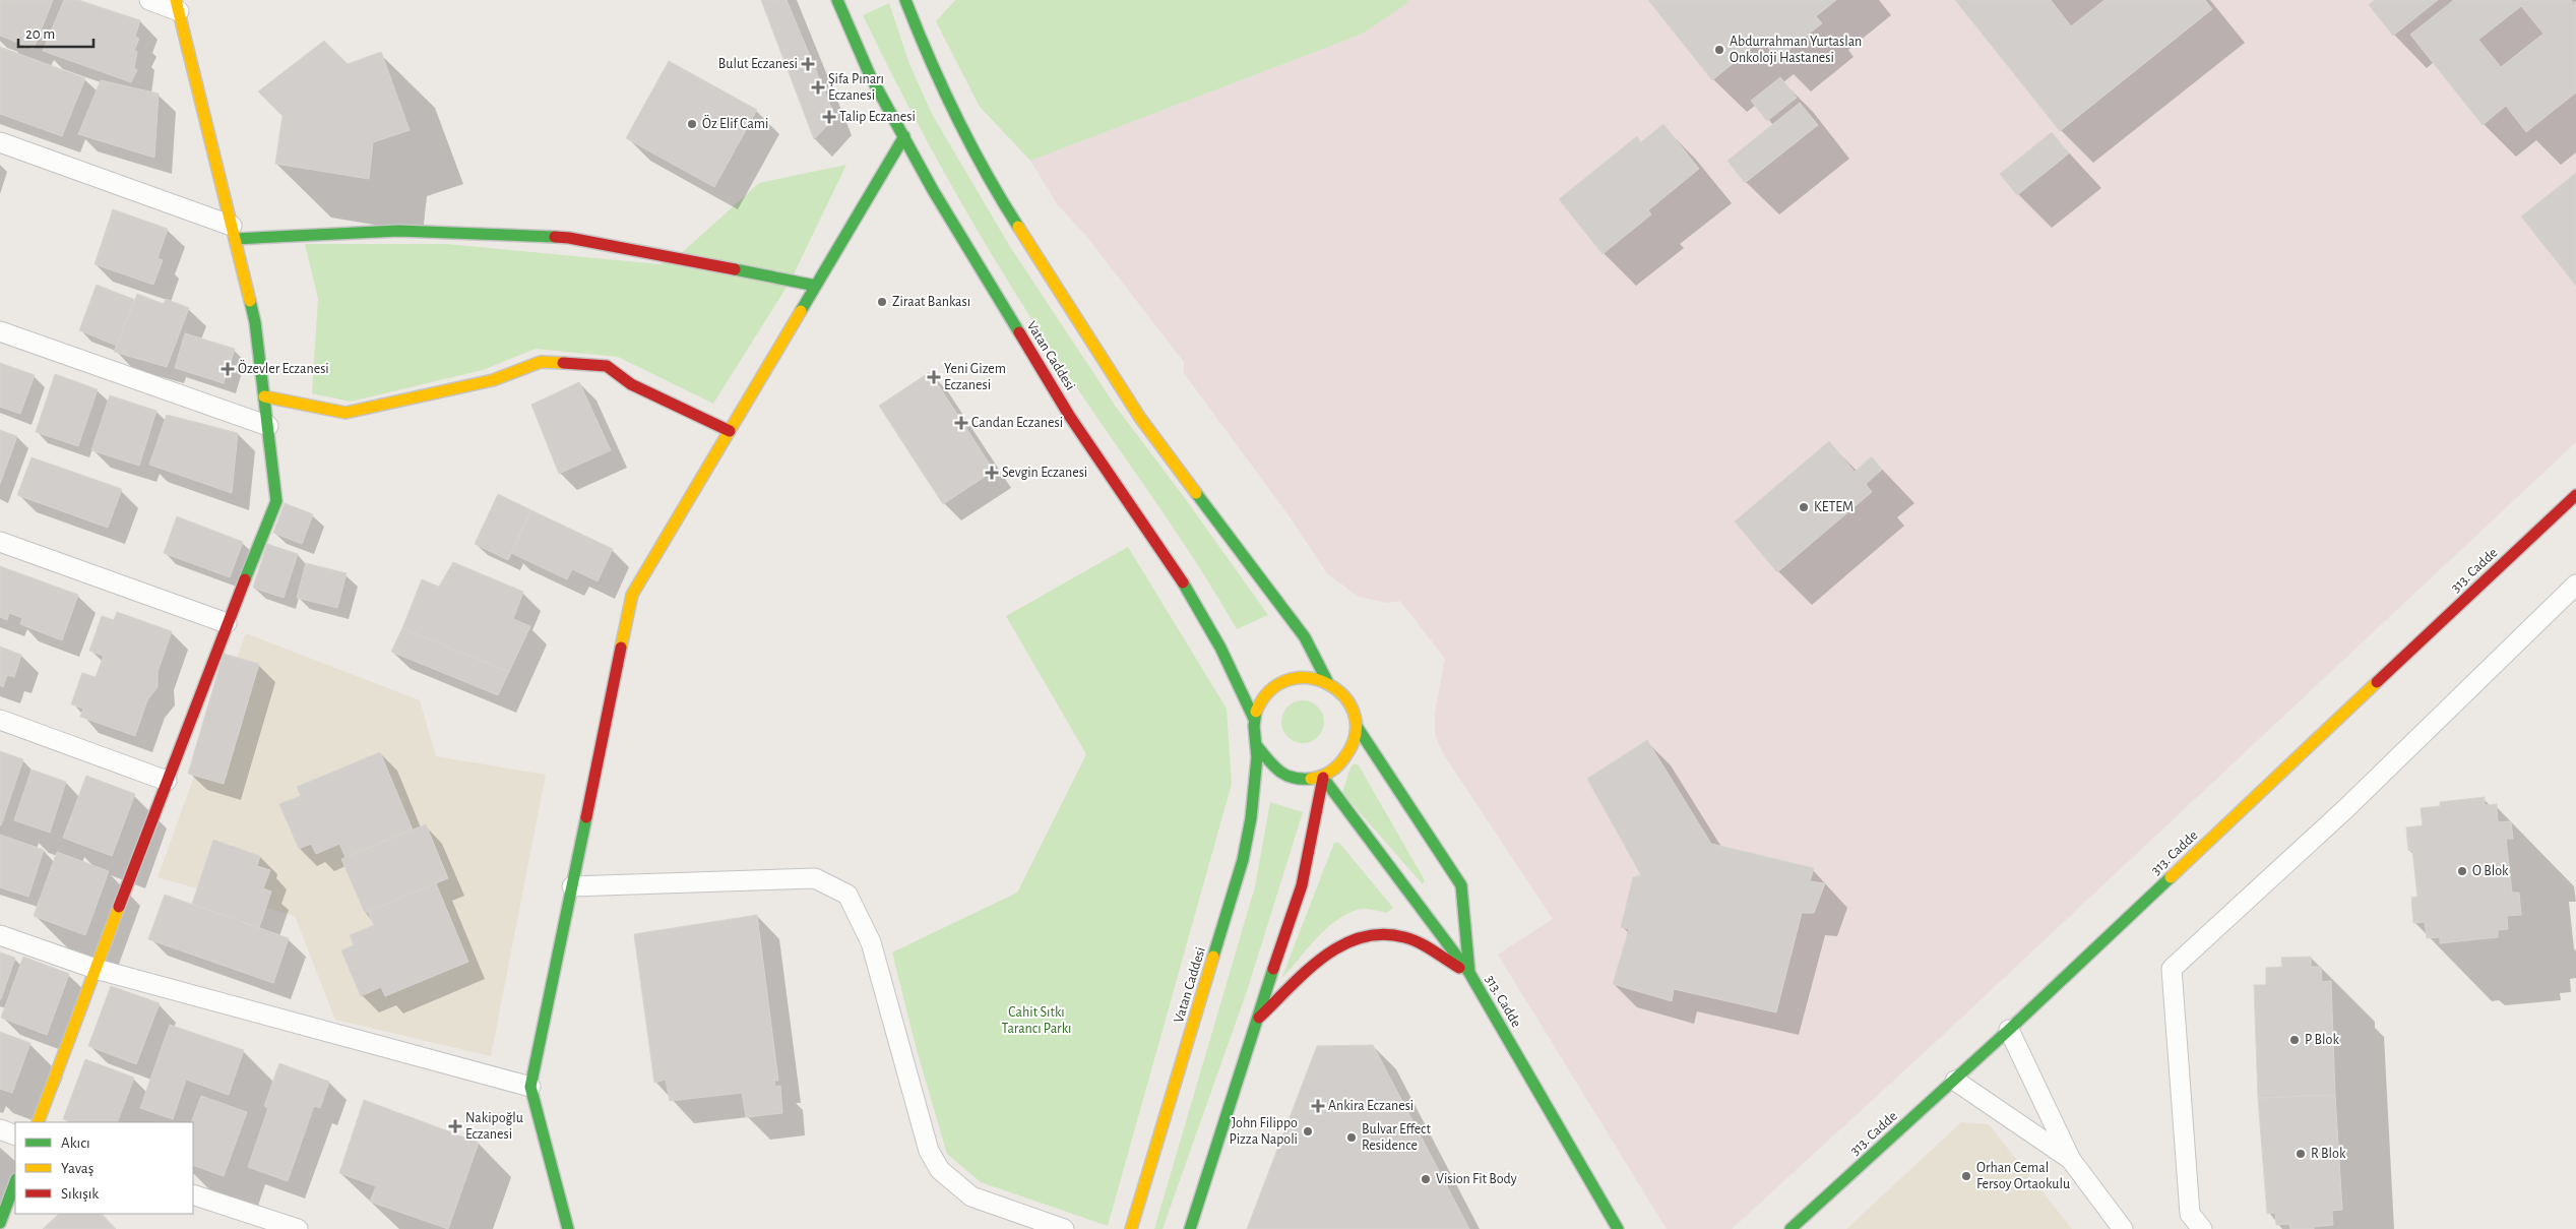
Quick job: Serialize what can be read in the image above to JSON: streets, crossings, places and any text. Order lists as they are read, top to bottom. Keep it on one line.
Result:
{"streets":{"main road":["Vatan Caddesi","313. Cadde"]},"crossings":[["Vatan Caddesi","313. Cadde"]],"parks":["Cahit Sıtkı Tarancı Parkı"],"places":{"other":["Abdurrahman Yurtaslan Onkoloji Hastanesi","Öz Elif Cami","Ziraat Bankası","KETEM","O Blok","P Blok","John Filippo Pizza Napoli","Bulvar Effect Residence","R Blok","Orhan Cemal Fersoy Ortaokulu","Vision Fit Body"],"health":["Bulut Eczanesi","Şifa Pınarı Eczanesi","Talip Eczanesi","Özevler Eczanesi","Yeni Gizem Eczanesi","Candan Eczanesi","Sevgin Eczanesi","Ankira Eczanesi","Nakipoğlu Eczanesi"]},"legend":["Akıcı","Yavaş","Sıkışık"],"scale_bar":"20 m"}
